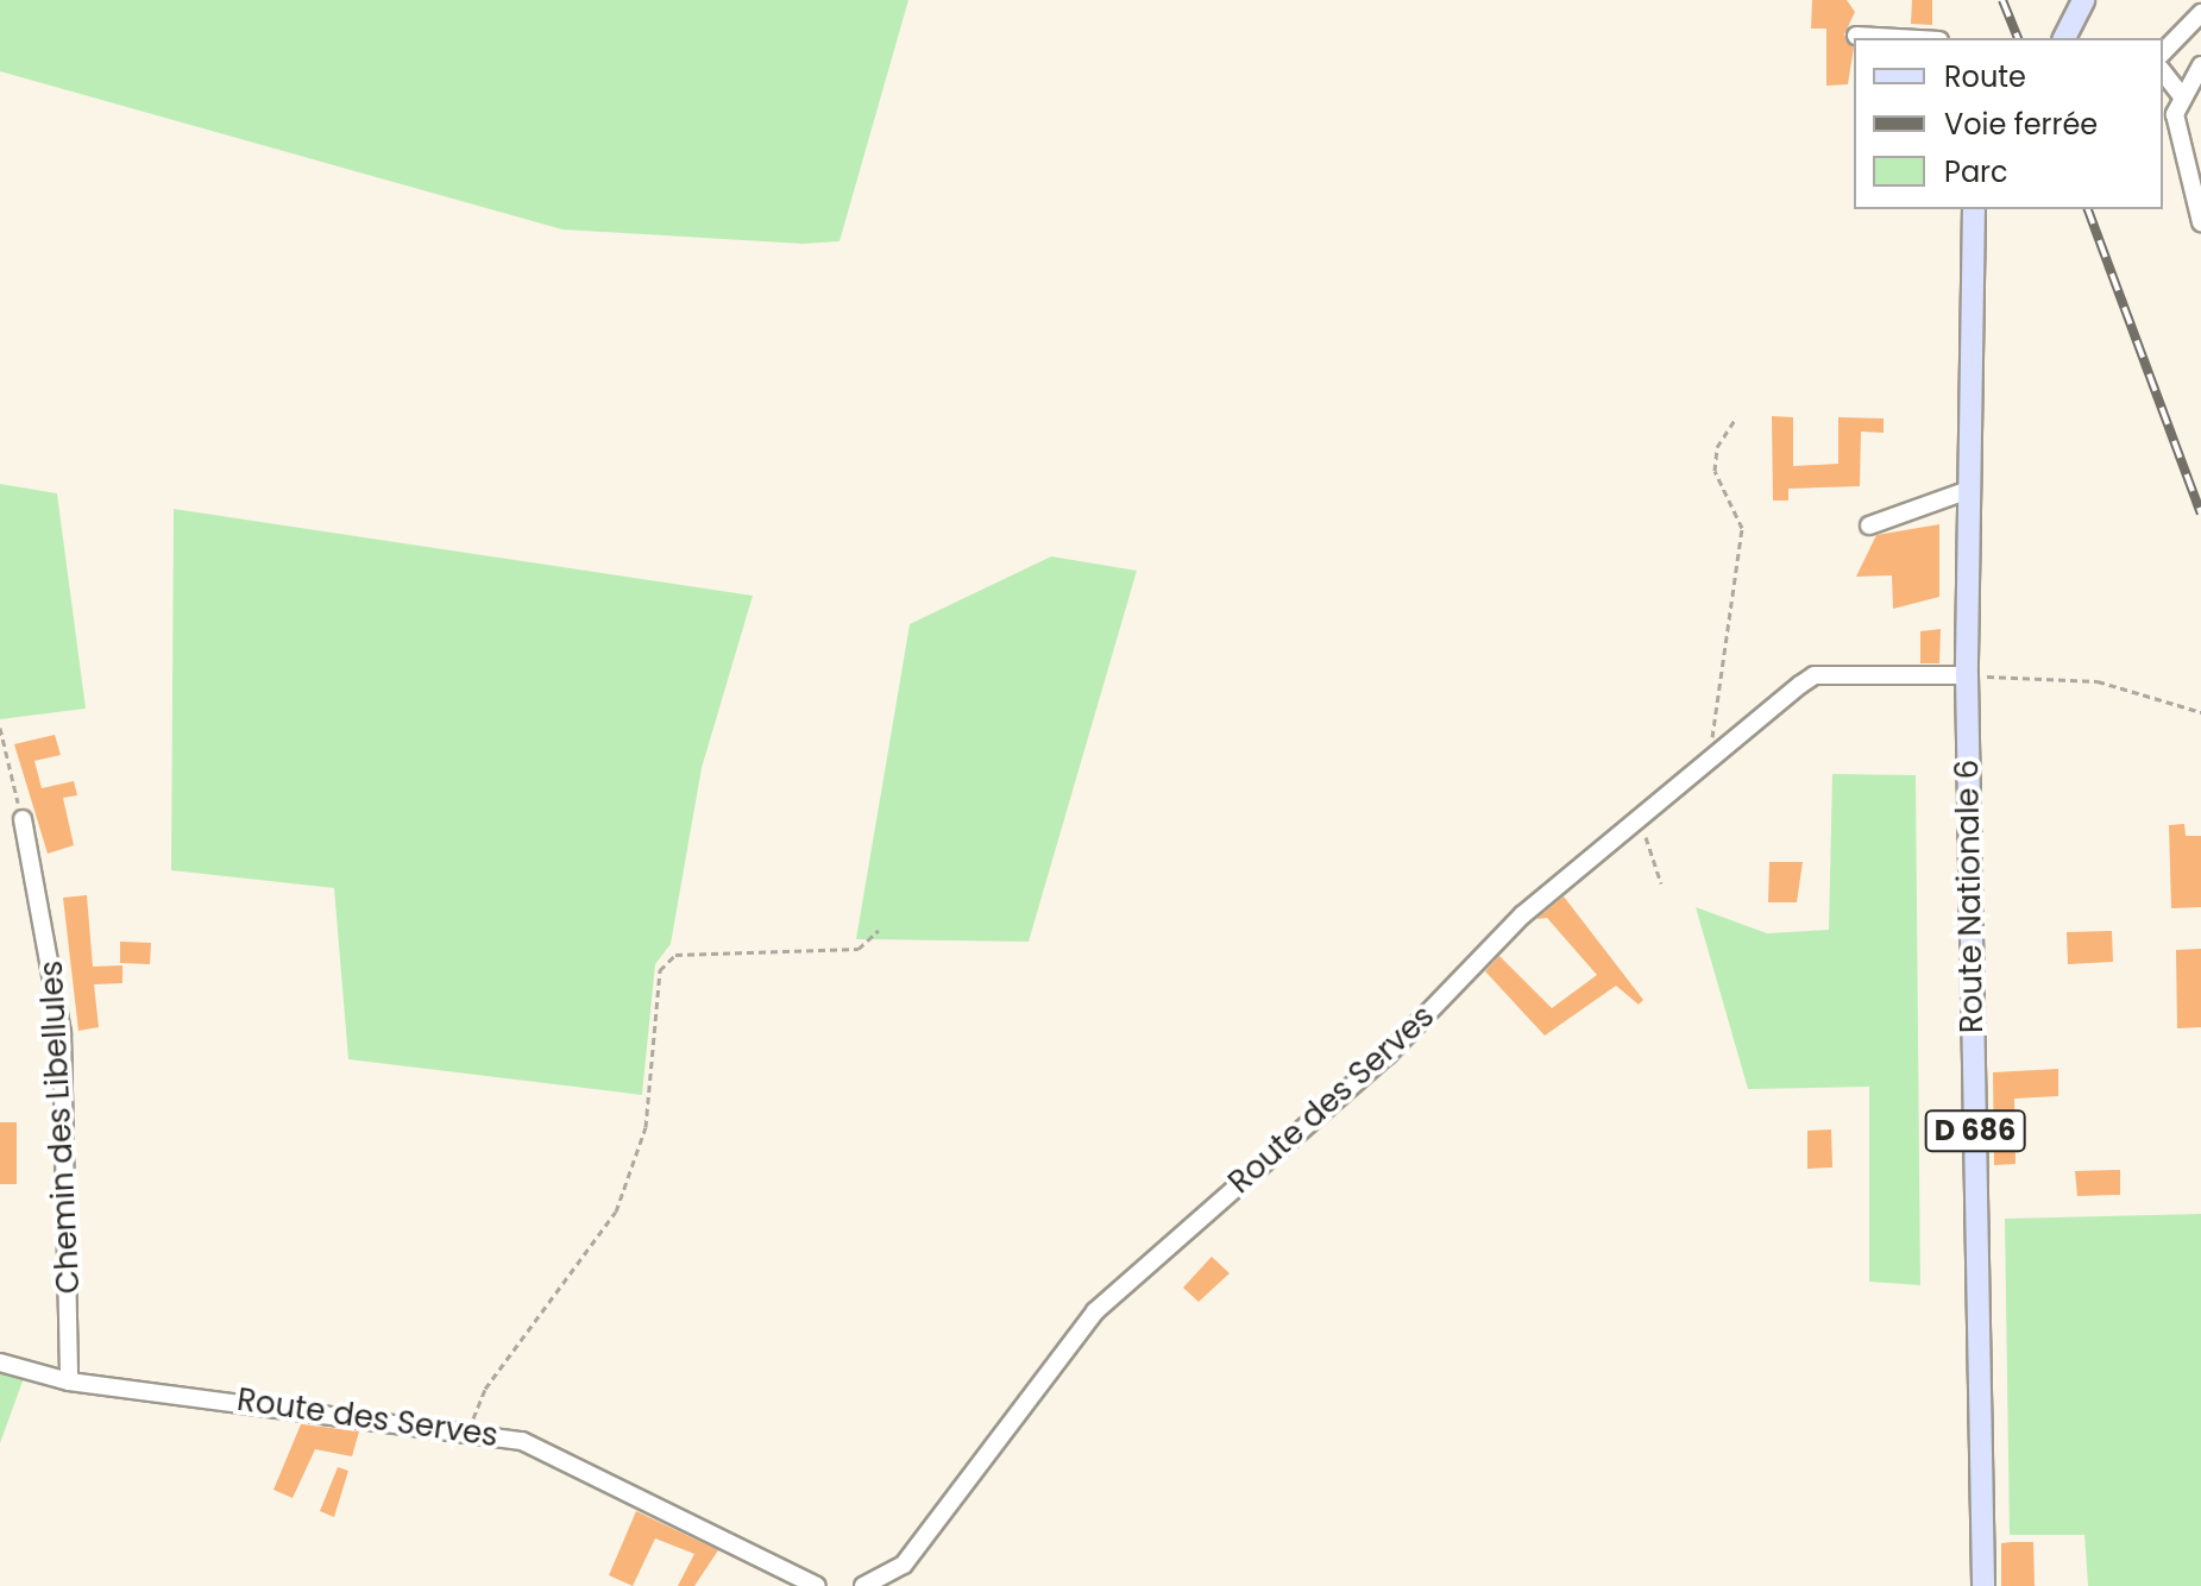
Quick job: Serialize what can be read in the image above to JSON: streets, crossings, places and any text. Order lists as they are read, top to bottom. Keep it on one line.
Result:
{"streets":{"main road":["Route Nationale 6","D 686"],"street":["Route des Serves","Chemin des Libellules"]},"crossings":[["Route Nationale 6","Route des Serves"],["Route des Serves","Chemin des Libellules"]],"legend":["Route","Voie ferrée","Parc"]}
